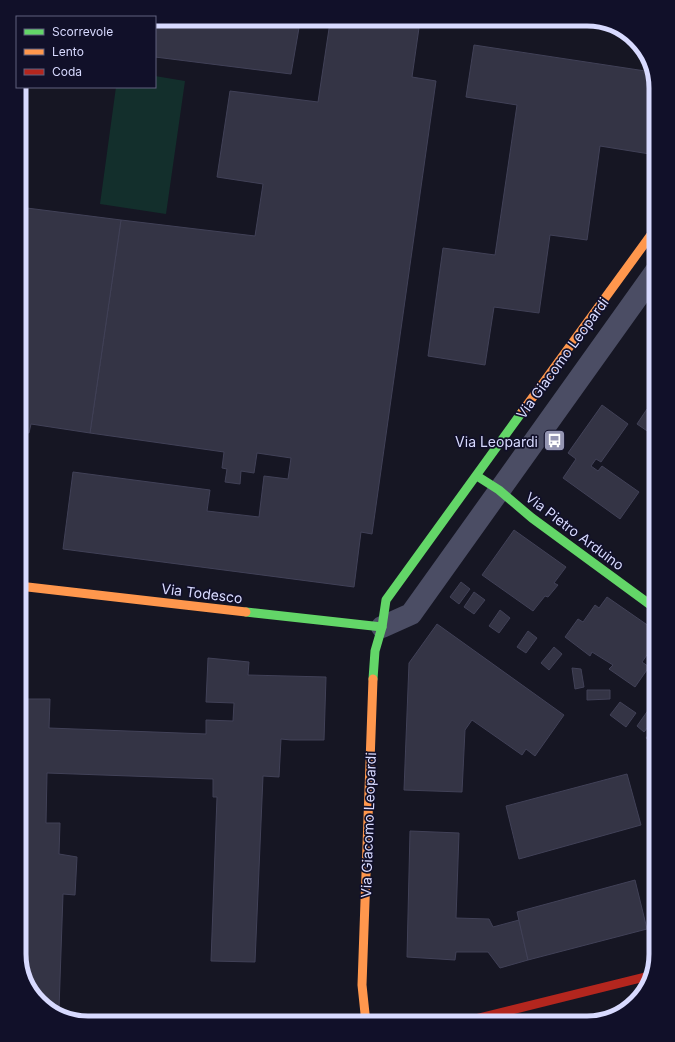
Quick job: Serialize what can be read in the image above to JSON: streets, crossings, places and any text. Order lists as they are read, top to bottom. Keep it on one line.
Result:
{"streets":{"street":["Via Giacomo Leopardi","Via Pietro Arduino","Via Todesco"]},"crossings":[["Via Giacomo Leopardi","Via Pietro Arduino"],["Via Giacomo Leopardi","Via Todesco"]],"places":{"bus stop":["Via Leopardi"]},"legend":["Scorrevole","Lento","Coda"]}
